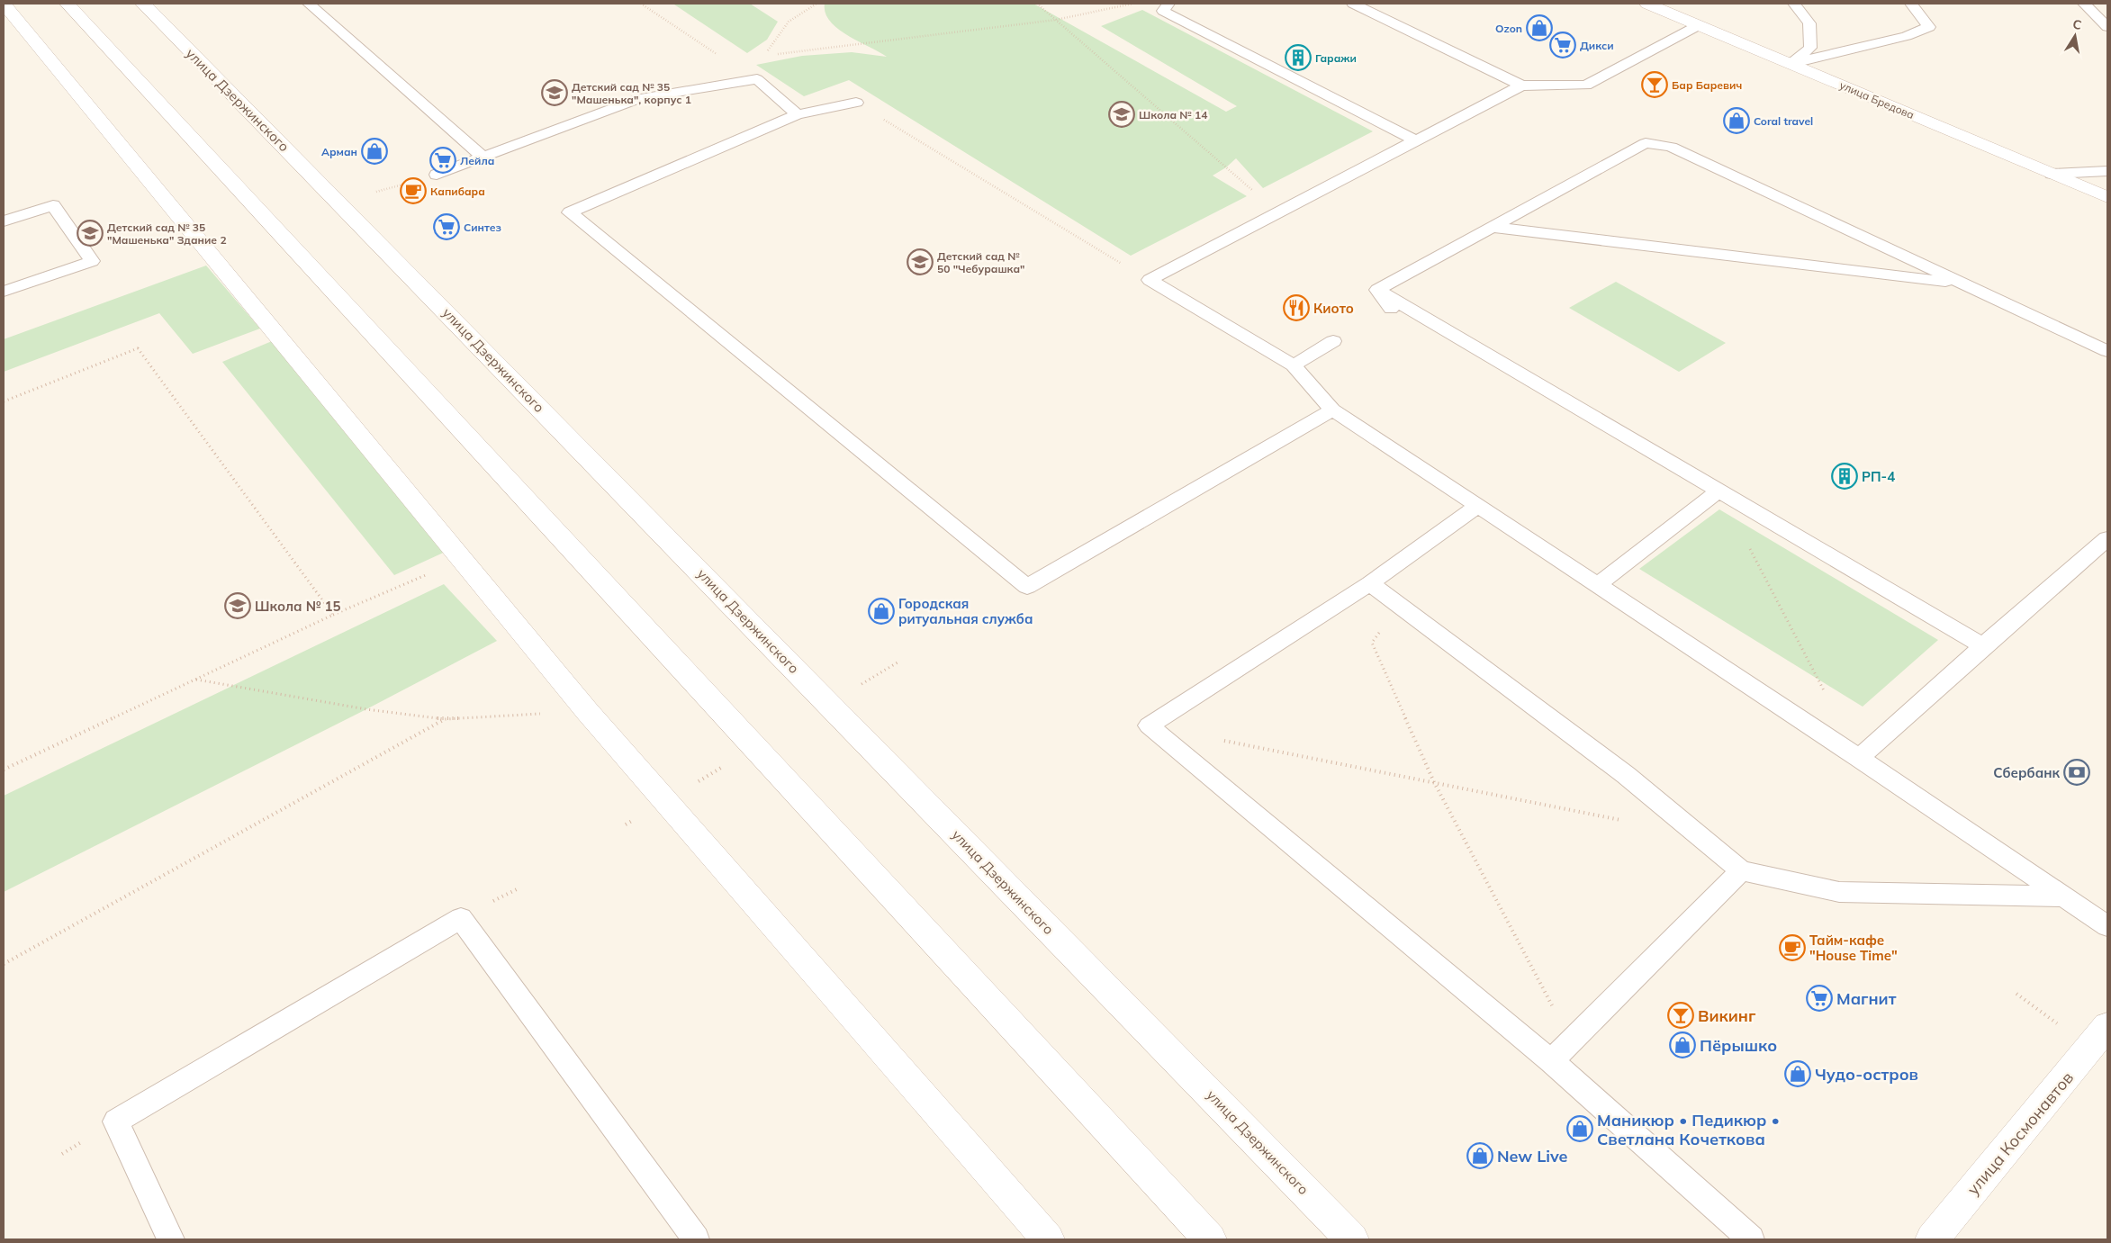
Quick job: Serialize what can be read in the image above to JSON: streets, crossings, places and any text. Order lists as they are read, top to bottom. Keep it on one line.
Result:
{"streets":{"street":["улица Дзержинского","улица Бредова","улица Космонавтов"]},"places":{"shop":["Ozon","Coral travel","Арман","Городская ритуальная служба","Пёрышко","Чудо-остров","Маникюр • Педикюр • Светлана Кочеткова","New Live"],"supermarket":["Дикси","Лейла","Синтез","Магнит"],"building":["Гаражи","РП-4"],"bar":["Бар Баревич","Викинг"],"school or university":["Детский сад № 35 \"Машенька\", корпус 1","Школа № 14","Детский сад № 35 \"Машенька\" Здание 2","Детский сад № 50 \"Чебурашка\"","Школа № 15"],"cafe":["Капибара","Тайм-кафе \"House Time\""],"restaurant":["Киото"],"bank":["Сбербанк"]},"north":"top"}
